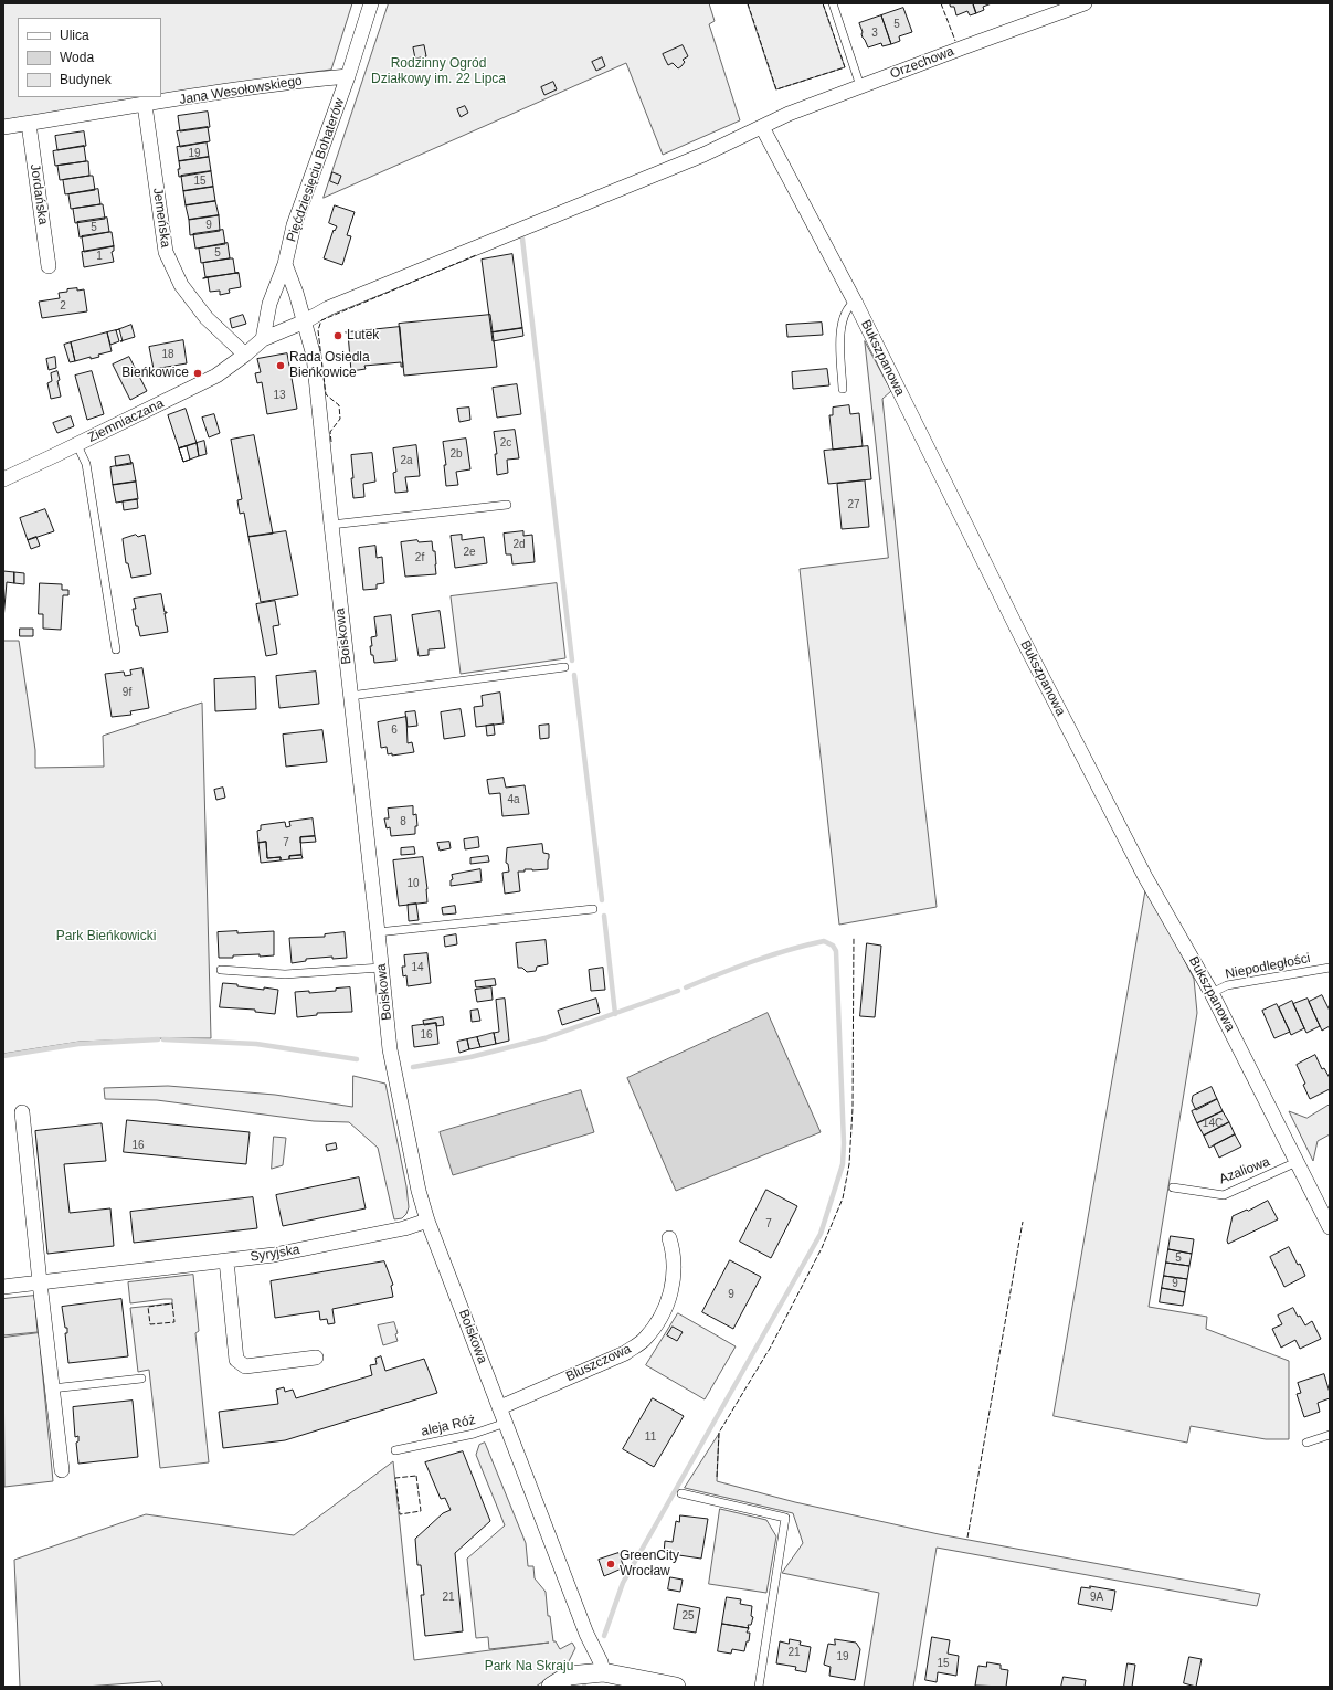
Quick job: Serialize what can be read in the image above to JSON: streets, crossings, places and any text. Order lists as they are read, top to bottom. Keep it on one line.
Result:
{"streets":{"street":["Orzechowa","Jana Wesołowskiego","Pięćdziesięciu Bohaterów","Jordańska","Jemeńska","Bukszpanowa","Ziemniaczana","Boiskowa","Syryjska","Bluszczowa"],"lane":["Niepodległości","Azaliowa","aleja Róż"]},"crossings":[["Orzechowa","Pięćdziesięciu Bohaterów"],["Orzechowa","Bukszpanowa"],["Orzechowa","Boiskowa"],["Jana Wesołowskiego","Pięćdziesięciu Bohaterów"],["Jana Wesołowskiego","Jordańska"],["Jana Wesołowskiego","Jemeńska"],["Pięćdziesięciu Bohaterów","Boiskowa"],["Jemeńska","Ziemniaczana"],["Bukszpanowa","Niepodległości"],["Bukszpanowa","Azaliowa"],["Boiskowa","Syryjska"],["Boiskowa","Bluszczowa"],["Boiskowa","aleja Róż"]],"parks":["Rodzinny Ogród Działkowy im. 22 Lipca","Park Bieńkowicki","Park Na Skraju"],"places":["Lutek","Rada Osiedla Bieńkowice","Bieńkowice","GreenCity Wrocław"],"house_numbers":["5","3","19","15","9","5","5","1","2","18","13","2c","2b","2a","27","2d","2e","2f","9f","6","4a","8","7","10","14","16","14C","16","7","5","9","9","11","21","9A","25","21","19","15"],"legend":["Ulica","Woda","Budynek"]}
